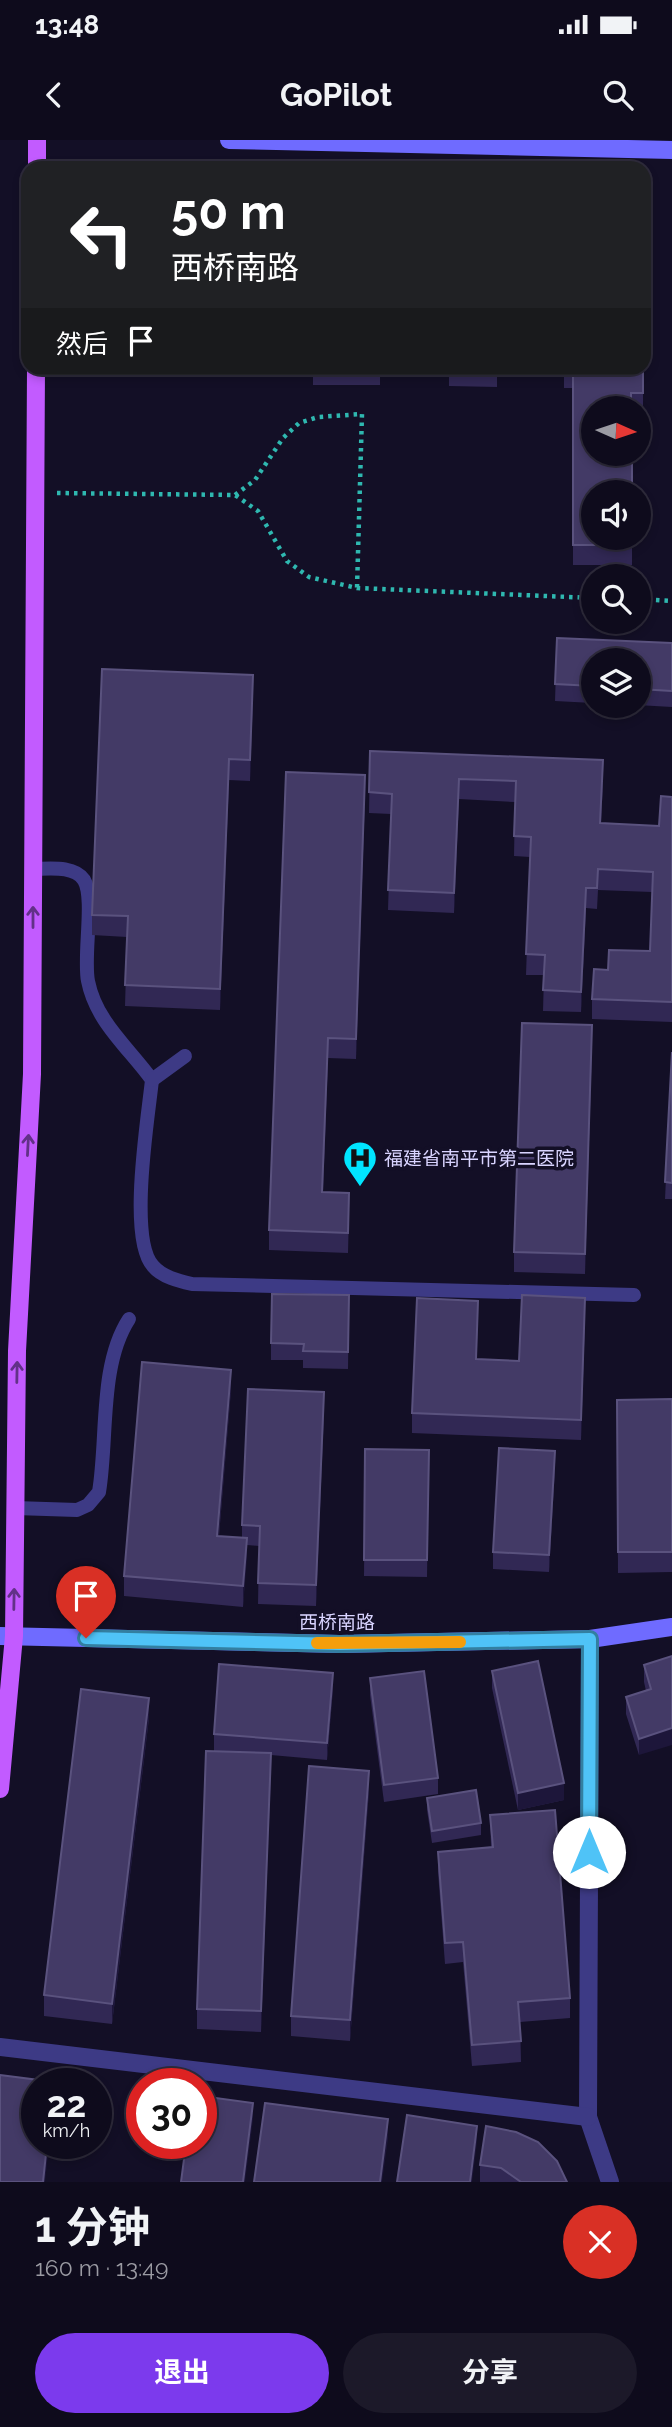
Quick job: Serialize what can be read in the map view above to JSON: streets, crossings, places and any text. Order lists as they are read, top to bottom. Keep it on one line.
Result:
{"streets":{"main road":["西桥南路"]},"places":{"hospital":["福建省南平市第二医院"]},"north":"right","page":{"status":"13:48","header":"GoPilot","turn":["50 m","西桥南路"],"then":"然后","speed":"22 km/h","limit":"30","heading":["1 分钟","160 m · 13:49"],"buttons":["退出","分享"]}}
